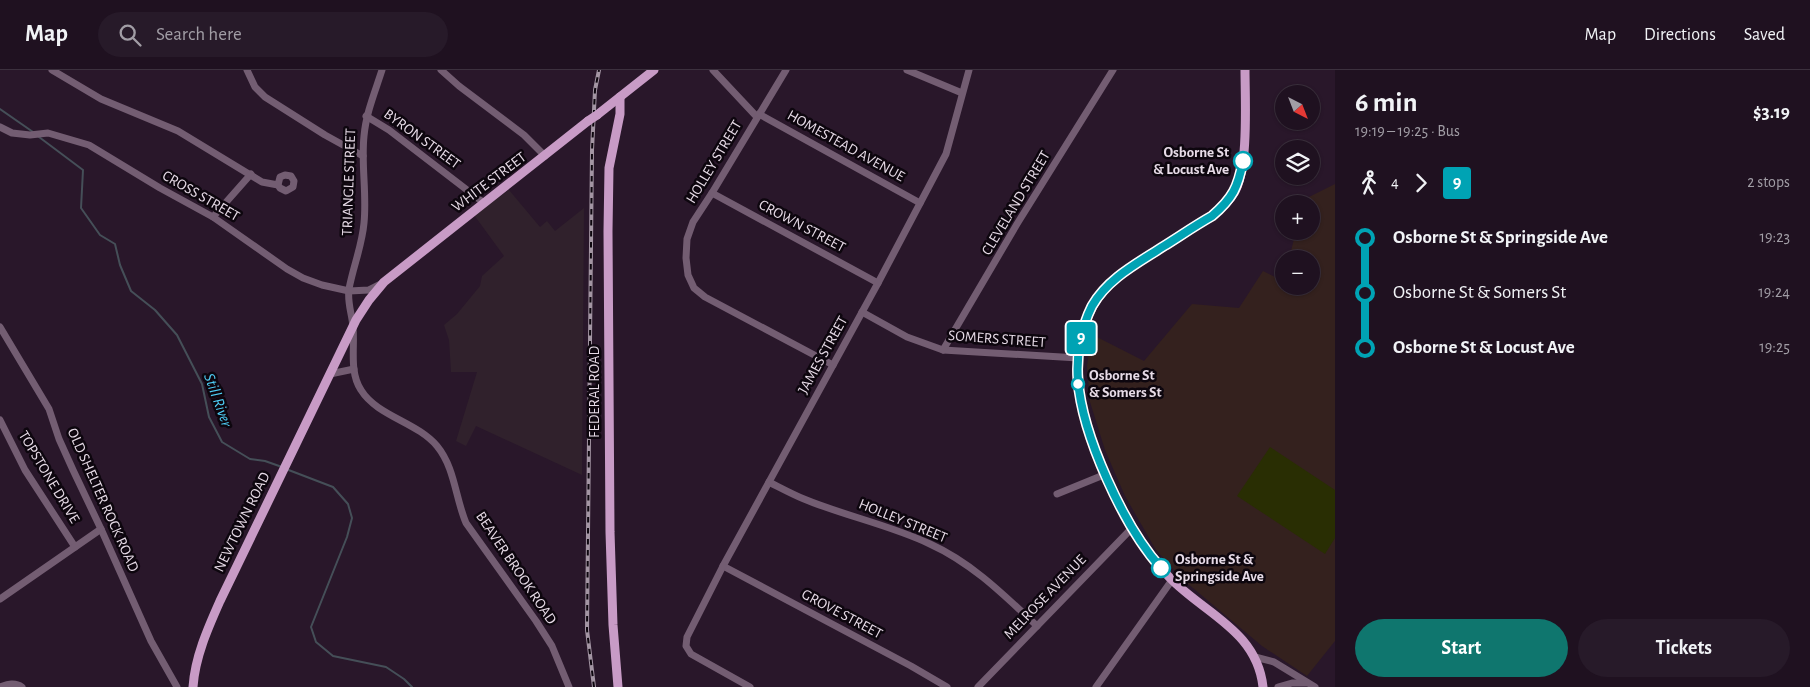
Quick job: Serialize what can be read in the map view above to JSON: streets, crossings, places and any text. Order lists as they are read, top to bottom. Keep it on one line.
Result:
{"streets":{"main road":["WHITE STREET","FEDERAL ROAD","NEWTOWN ROAD"],"street":["BYRON STREET","HOMESTEAD AVENUE","HOLLEY STREET","TRIANGLE STREET","CROSS STREET","CLEVELAND STREET","CROWN STREET","SOMERS STREET","JAMES STREET","TOPSTONE DRIVE","OLD SHELTER ROCK ROAD","BEAVER BROOK ROAD","MELROSE AVENUE","GROVE STREET"]},"crossings":[["BYRON STREET","TRIANGLE STREET"],["BYRON STREET","WHITE STREET"],["HOMESTEAD AVENUE","HOLLEY STREET"],["HOMESTEAD AVENUE","JAMES STREET"],["HOLLEY STREET","CROWN STREET"],["HOLLEY STREET","JAMES STREET"],["HOLLEY STREET","MELROSE AVENUE"],["TRIANGLE STREET","WHITE STREET"],["TRIANGLE STREET","CROSS STREET"],["TRIANGLE STREET","NEWTOWN ROAD"],["TRIANGLE STREET","BEAVER BROOK ROAD"],["WHITE STREET","CROSS STREET"],["WHITE STREET","FEDERAL ROAD"],["WHITE STREET","NEWTOWN ROAD"],["WHITE STREET","BEAVER BROOK ROAD"],["CLEVELAND STREET","SOMERS STREET"],["CROWN STREET","JAMES STREET"],["SOMERS STREET","JAMES STREET"],["JAMES STREET","GROVE STREET"],["NEWTOWN ROAD","BEAVER BROOK ROAD"]],"water":["Still River"],"places":["Osborne St & Locust Ave","Osborne St & Somers St","Osborne St & Springside Ave"],"lines":["bus line 9"],"north":"bottom right","page":{"header":"Map","search":"Search here","nav":["Map","Directions","Saved"],"on_map":"9","heading":["6 min","19:19 – 19:25 · Bus","$3.19"],"map_buttons":["+","−"],"legs":["4","9","2 stops"],"list":[{"name":"Osborne St & Springside Ave","value":"19:23"},{"name":"Osborne St & Somers St","value":"19:24"},{"name":"Osborne St & Locust Ave","value":"19:25"}],"buttons":["Start","Tickets"]}}
